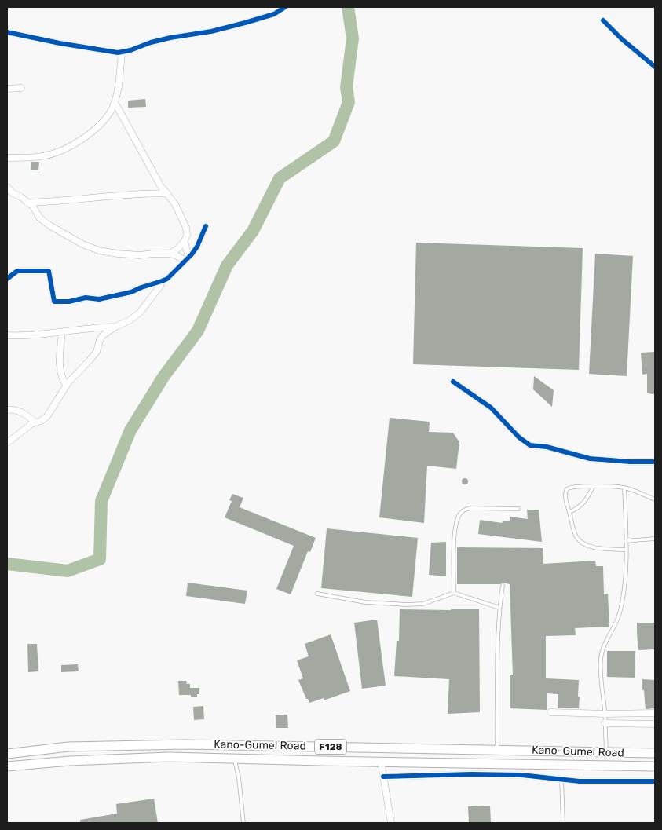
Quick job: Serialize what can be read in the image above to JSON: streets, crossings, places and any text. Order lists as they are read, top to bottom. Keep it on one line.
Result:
{"streets":{"main road":["Kano-Gumel Road","F128"]}}
